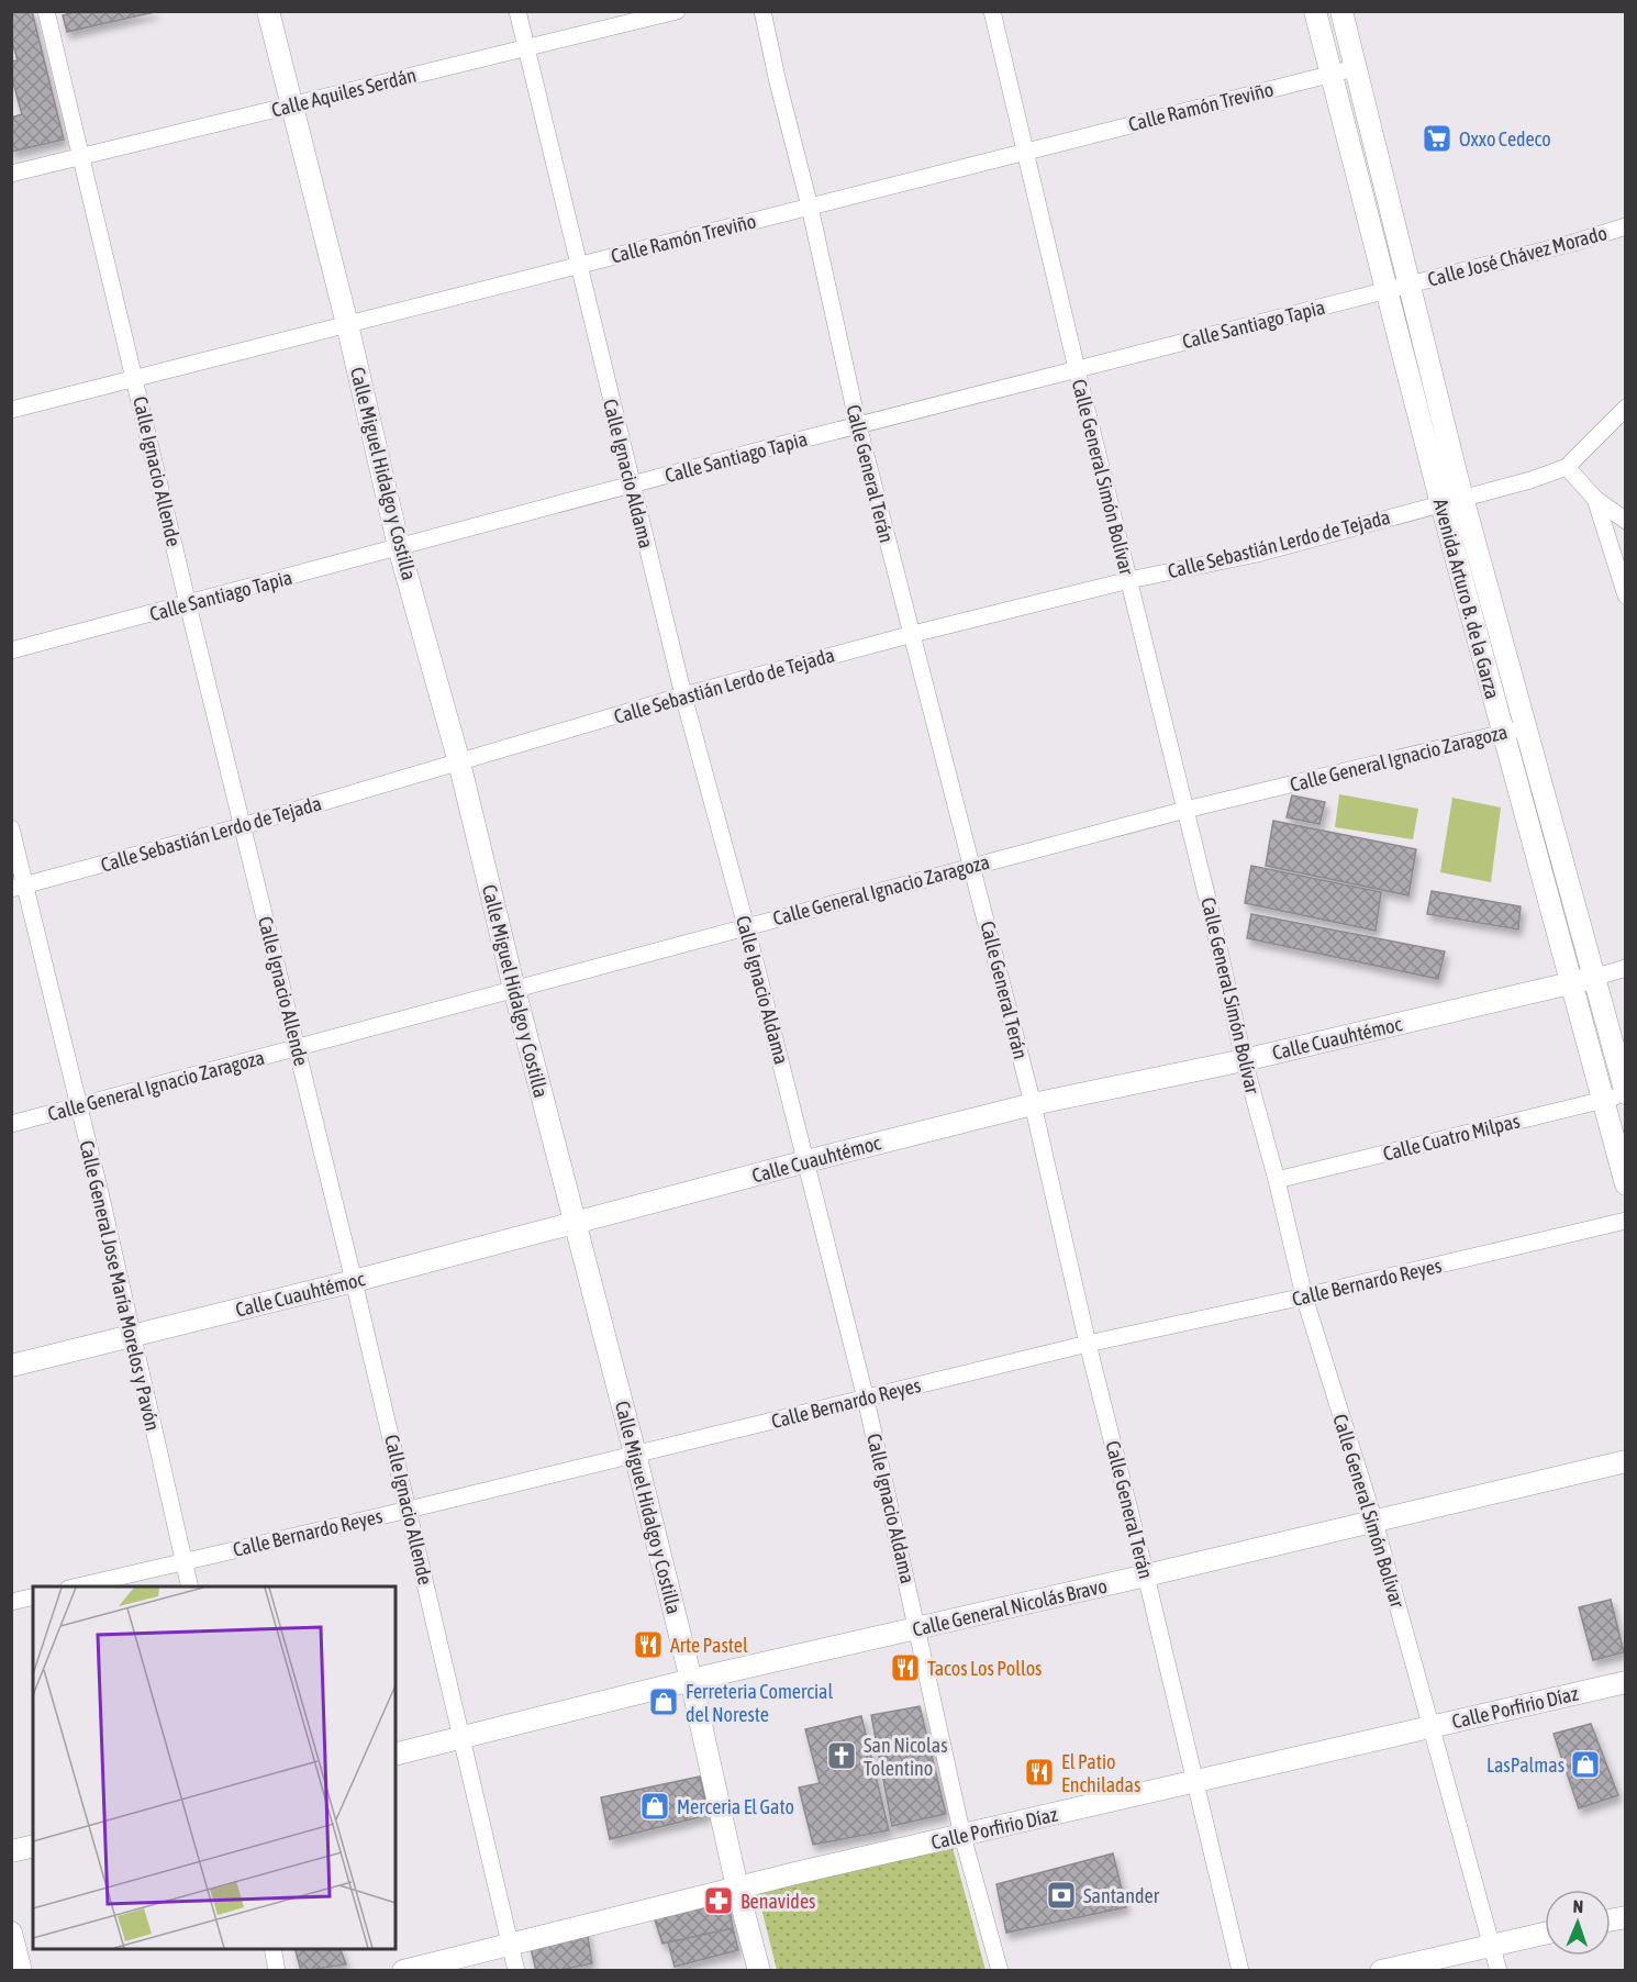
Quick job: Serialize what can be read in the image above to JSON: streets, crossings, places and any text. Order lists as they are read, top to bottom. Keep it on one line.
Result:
{"streets":{"street":["Calle Aquiles Serdán","Calle Ramón Treviño","Calle José Chávez Morado","Calle Santiago Tapia","Calle Ignacio Allende","Calle Miguel Hidalgo y Costilla","Calle Ignacio Aldama","Calle General Terán","Calle General Simón Bolívar","Calle Sebastián Lerdo de Tejada","Avenida Arturo B. de la Garza","Calle General Ignacio Zaragoza","Calle Cuauhtémoc","Calle Cuatro Milpas","Calle Bernardo Reyes","Calle General Jose María Morelos y Pavón","Calle General Nicolás Bravo","Calle Porfirio Díaz"]},"crossings":[["Calle Aquiles Serdán","Calle Ignacio Allende"],["Calle Aquiles Serdán","Calle Miguel Hidalgo y Costilla"],["Calle Aquiles Serdán","Calle Ignacio Aldama"],["Calle Ramón Treviño","Calle Ignacio Allende"],["Calle Ramón Treviño","Calle Miguel Hidalgo y Costilla"],["Calle Ramón Treviño","Calle Ignacio Aldama"],["Calle Ramón Treviño","Calle General Terán"],["Calle Ramón Treviño","Calle General Simón Bolívar"],["Calle Ramón Treviño","Avenida Arturo B. de la Garza"],["Calle José Chávez Morado","Calle Santiago Tapia"],["Calle José Chávez Morado","Avenida Arturo B. de la Garza"],["Calle Santiago Tapia","Calle Ignacio Allende"],["Calle Santiago Tapia","Calle Miguel Hidalgo y Costilla"],["Calle Santiago Tapia","Calle Ignacio Aldama"],["Calle Santiago Tapia","Calle General Terán"],["Calle Santiago Tapia","Calle General Simón Bolívar"],["Calle Santiago Tapia","Avenida Arturo B. de la Garza"],["Calle Ignacio Allende","Calle Sebastián Lerdo de Tejada"],["Calle Ignacio Allende","Calle General Ignacio Zaragoza"],["Calle Ignacio Allende","Calle Cuauhtémoc"],["Calle Ignacio Allende","Calle Bernardo Reyes"],["Calle Ignacio Allende","Calle General Nicolás Bravo"],["Calle Ignacio Allende","Calle Porfirio Díaz"],["Calle Miguel Hidalgo y Costilla","Calle Sebastián Lerdo de Tejada"],["Calle Miguel Hidalgo y Costilla","Calle General Ignacio Zaragoza"],["Calle Miguel Hidalgo y Costilla","Calle Cuauhtémoc"],["Calle Miguel Hidalgo y Costilla","Calle Bernardo Reyes"],["Calle Miguel Hidalgo y Costilla","Calle General Nicolás Bravo"],["Calle Miguel Hidalgo y Costilla","Calle Porfirio Díaz"],["Calle Ignacio Aldama","Calle Sebastián Lerdo de Tejada"],["Calle Ignacio Aldama","Calle General Ignacio Zaragoza"],["Calle Ignacio Aldama","Calle Cuauhtémoc"],["Calle Ignacio Aldama","Calle Bernardo Reyes"],["Calle Ignacio Aldama","Calle General Nicolás Bravo"],["Calle Ignacio Aldama","Calle Porfirio Díaz"],["Calle General Terán","Calle Sebastián Lerdo de Tejada"],["Calle General Terán","Calle General Ignacio Zaragoza"],["Calle General Terán","Calle Cuauhtémoc"],["Calle General Terán","Calle Bernardo Reyes"],["Calle General Terán","Calle General Nicolás Bravo"],["Calle General Terán","Calle Porfirio Díaz"],["Calle General Simón Bolívar","Calle Sebastián Lerdo de Tejada"],["Calle General Simón Bolívar","Calle General Ignacio Zaragoza"],["Calle General Simón Bolívar","Calle Cuauhtémoc"],["Calle General Simón Bolívar","Calle Cuatro Milpas"],["Calle General Simón Bolívar","Calle Bernardo Reyes"],["Calle General Simón Bolívar","Calle General Nicolás Bravo"],["Calle General Simón Bolívar","Calle Porfirio Díaz"],["Calle Sebastián Lerdo de Tejada","Avenida Arturo B. de la Garza"],["Calle Sebastián Lerdo de Tejada","Calle General Jose María Morelos y Pavón"],["Avenida Arturo B. de la Garza","Calle General Ignacio Zaragoza"],["Avenida Arturo B. de la Garza","Calle Cuauhtémoc"],["Avenida Arturo B. de la Garza","Calle Cuatro Milpas"],["Calle General Ignacio Zaragoza","Calle General Jose María Morelos y Pavón"],["Calle Cuauhtémoc","Calle General Jose María Morelos y Pavón"],["Calle Bernardo Reyes","Calle General Jose María Morelos y Pavón"]],"places":{"supermarket":["Oxxo Cedeco"],"restaurant":["Arte Pastel","Tacos Los Pollos","El Patio Enchiladas"],"shop":["Ferreteria Comercial del Noreste","LasPalmas","Merceria El Gato"],"church":["San Nicolas Tolentino"],"bank":["Santander"],"pharmacy":["Benavides"]},"north":"top"}
